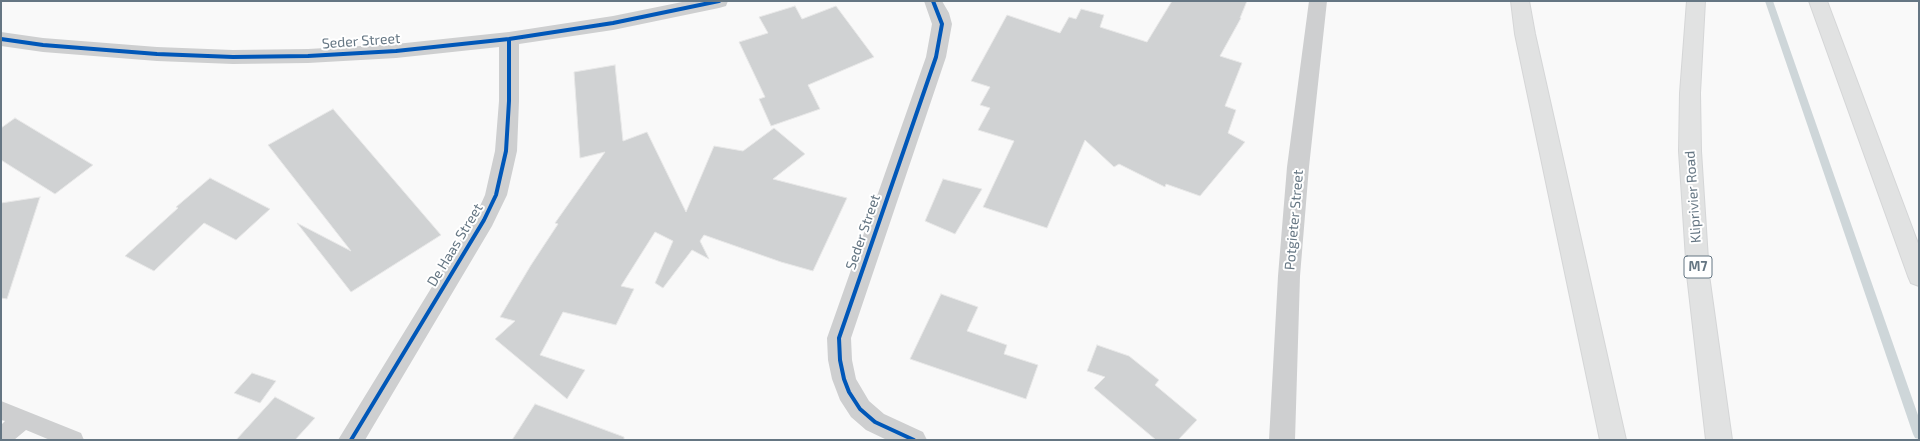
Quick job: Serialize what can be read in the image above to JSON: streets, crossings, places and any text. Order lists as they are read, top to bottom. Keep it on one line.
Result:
{"streets":{"main road":["Kliprivier Road","M7"],"street":["Seder Street","Potgieter Street","De Haas Street"]},"crossings":[["Seder Street","De Haas Street"]]}
